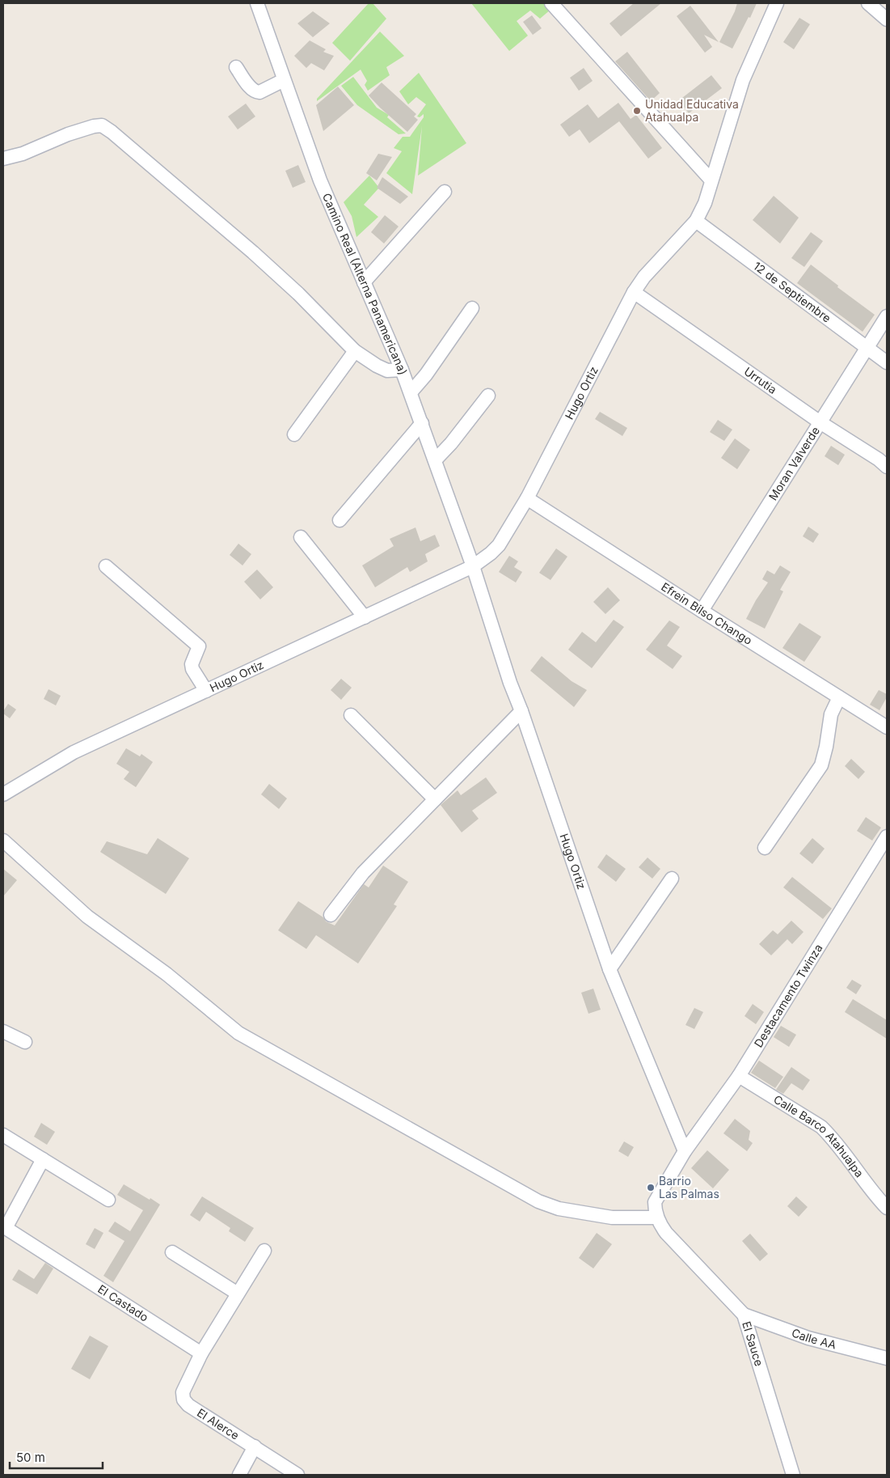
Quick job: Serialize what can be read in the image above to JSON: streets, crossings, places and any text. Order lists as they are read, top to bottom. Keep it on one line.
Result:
{"streets":{"street":["Camino Real (Alterna Panamericana)","12 de Septiembre","Urrutia","Hugo Ortiz","Moran Valverde","Efrein Bilso Chango","Destacamento Twinza","Calle Barco Atahualpa","El Castado","Calle AA","El Sauce","El Alerce"]},"crossings":[["Camino Real (Alterna Panamericana)","Hugo Ortiz"],["12 de Septiembre","Hugo Ortiz"],["12 de Septiembre","Moran Valverde"],["Urrutia","Hugo Ortiz"],["Urrutia","Moran Valverde"],["Hugo Ortiz","Efrein Bilso Chango"],["Hugo Ortiz","Destacamento Twinza"],["Moran Valverde","Efrein Bilso Chango"],["Destacamento Twinza","Calle Barco Atahualpa"],["Destacamento Twinza","El Sauce"],["El Castado","El Alerce"],["Calle AA","El Sauce"]],"places":["Unidad Educativa Atahualpa","Barrio Las Palmas"],"scale_bar":"50 m"}
